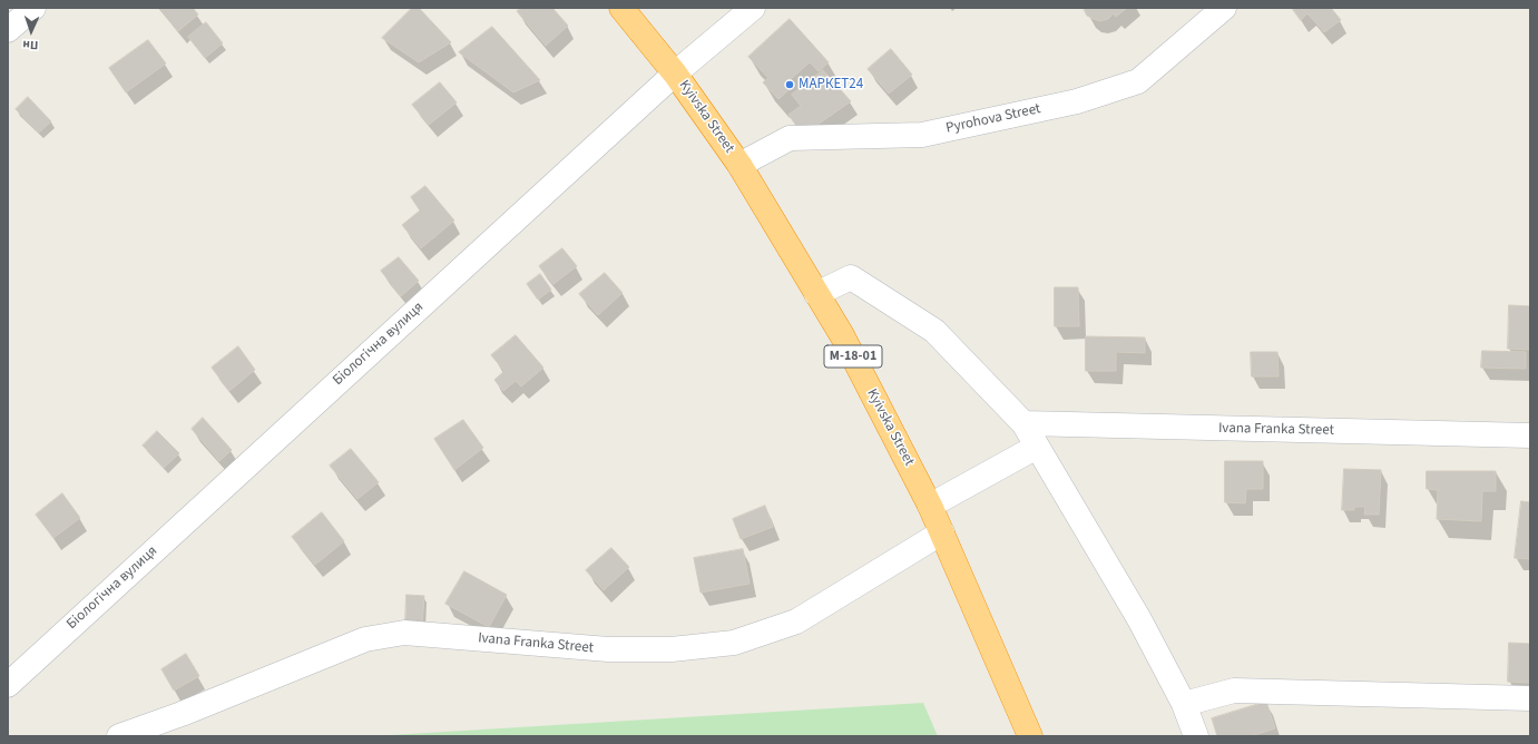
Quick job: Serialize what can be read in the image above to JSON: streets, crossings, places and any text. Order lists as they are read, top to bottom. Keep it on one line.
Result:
{"streets":{"highway":["Kyivska Street","М-18-01"],"street":["Pyrohova Street","Біологічна вулиця","Ivana Franka Street"]},"crossings":[["Kyivska Street","Pyrohova Street"],["Kyivska Street","Біологічна вулиця"],["Kyivska Street","Ivana Franka Street"]],"places":["МАРКЕТ24"],"north":"bottom"}
